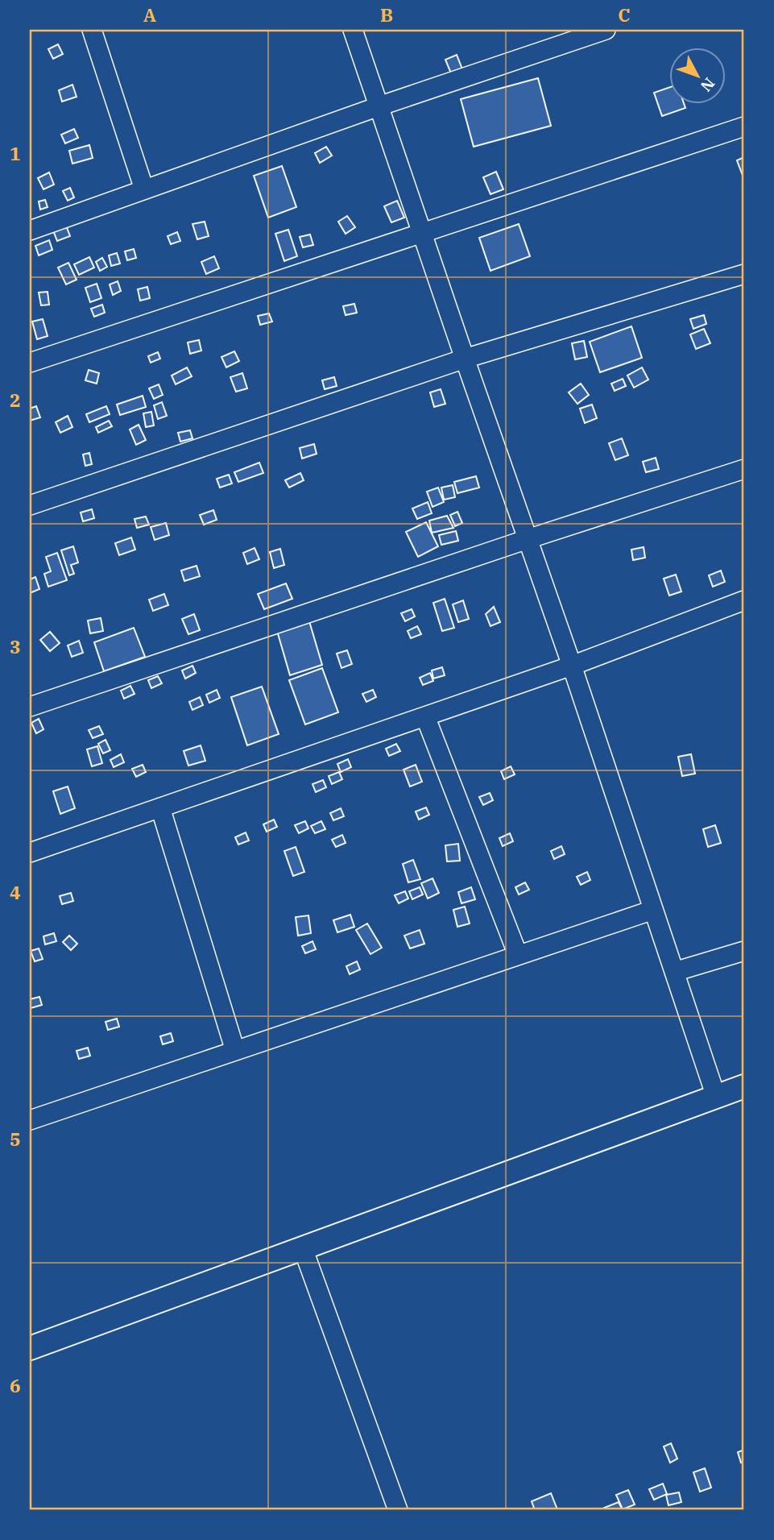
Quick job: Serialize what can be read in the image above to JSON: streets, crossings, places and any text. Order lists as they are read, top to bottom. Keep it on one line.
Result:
{"north":"bottom right","grid":{"columns":["A","B","C"],"rows":["1","2","3","4","5","6"]}}
